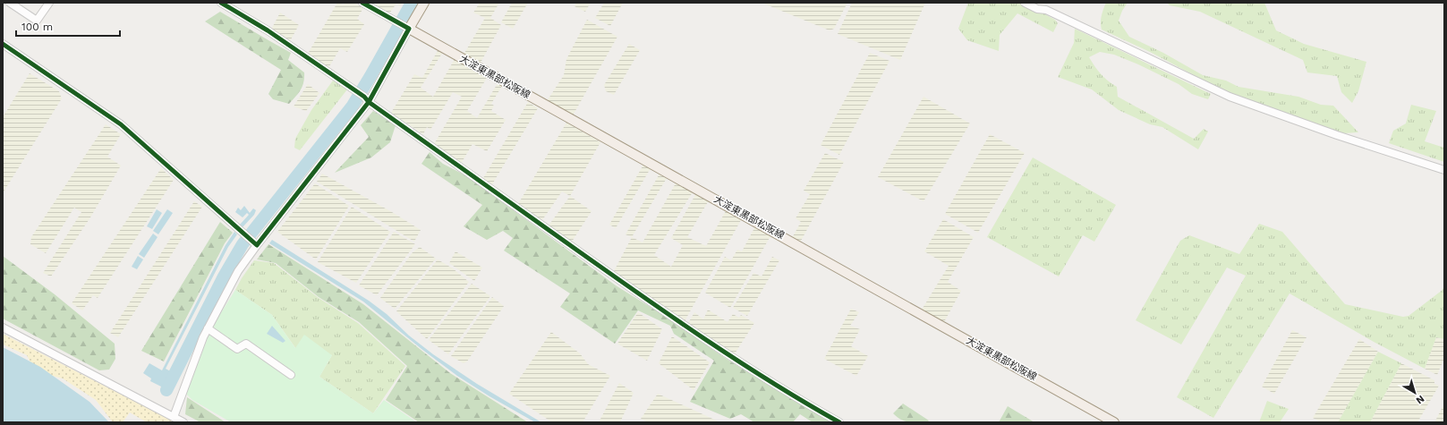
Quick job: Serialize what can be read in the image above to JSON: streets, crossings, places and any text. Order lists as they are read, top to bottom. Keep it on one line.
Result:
{"streets":{"main road":["大淀東黒部松阪線"]},"scale_bar":"100 m","north":"bottom right"}
